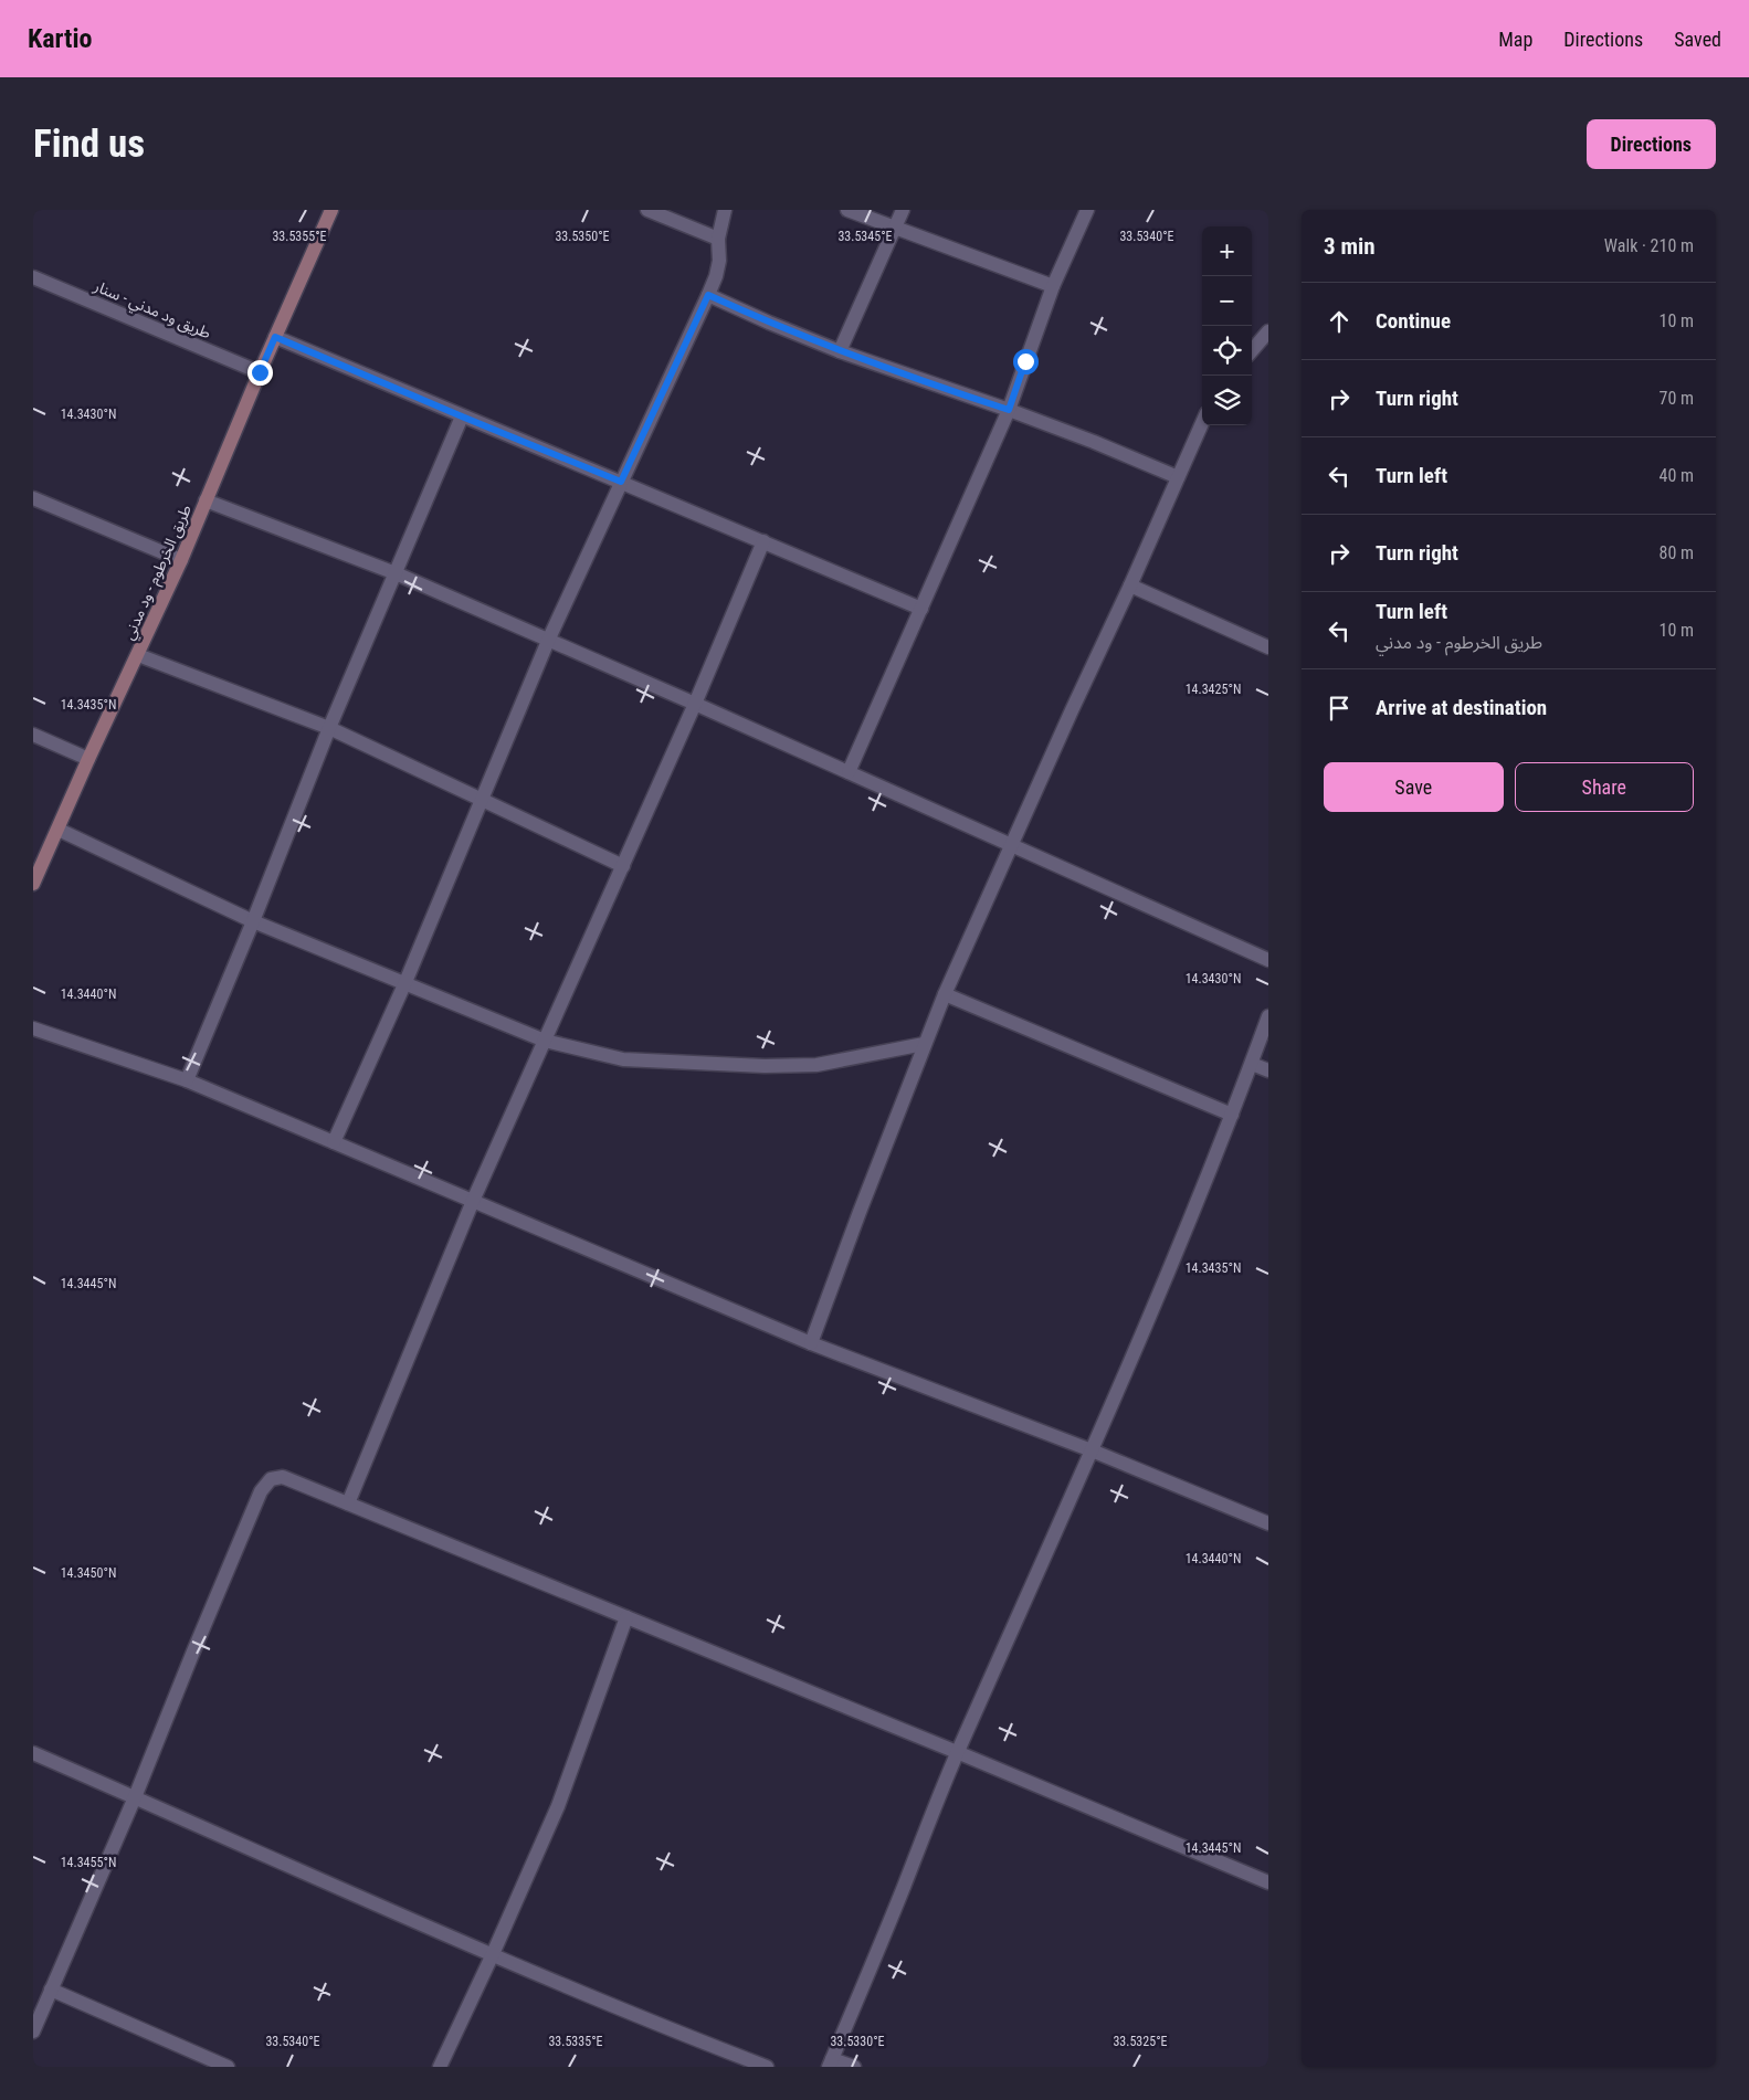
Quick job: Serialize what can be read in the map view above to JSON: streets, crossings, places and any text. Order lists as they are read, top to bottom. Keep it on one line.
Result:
{"streets":{"street":["طريق ود مدني - سنار","طريق الخرطوم - ود مدني"]},"crossings":[["طريق ود مدني - سنار","طريق الخرطوم - ود مدني"]],"page":{"header":"Kartio","nav":["Map","Directions","Saved"],"buttons":["Directions",["Save","Share"]],"title":"Find us","heading":["3 min","Walk · 210 m"],"map_buttons":["+","−"],"list":[["Continue","10 m"],["Turn right","70 m"],["Turn left","40 m"],["Turn right","80 m"],["Turn left","طريق الخرطوم - ود مدني","10 m"],"Arrive at destination"]},"coordinates":["33.5355°E","33.5350°E","33.5345°E","33.5340°E","14.3430°N","14.3425°N","14.3435°N","14.3440°N","14.3445°N","14.3450°N","14.3455°N","33.5335°E","33.5330°E","33.5325°E"]}
